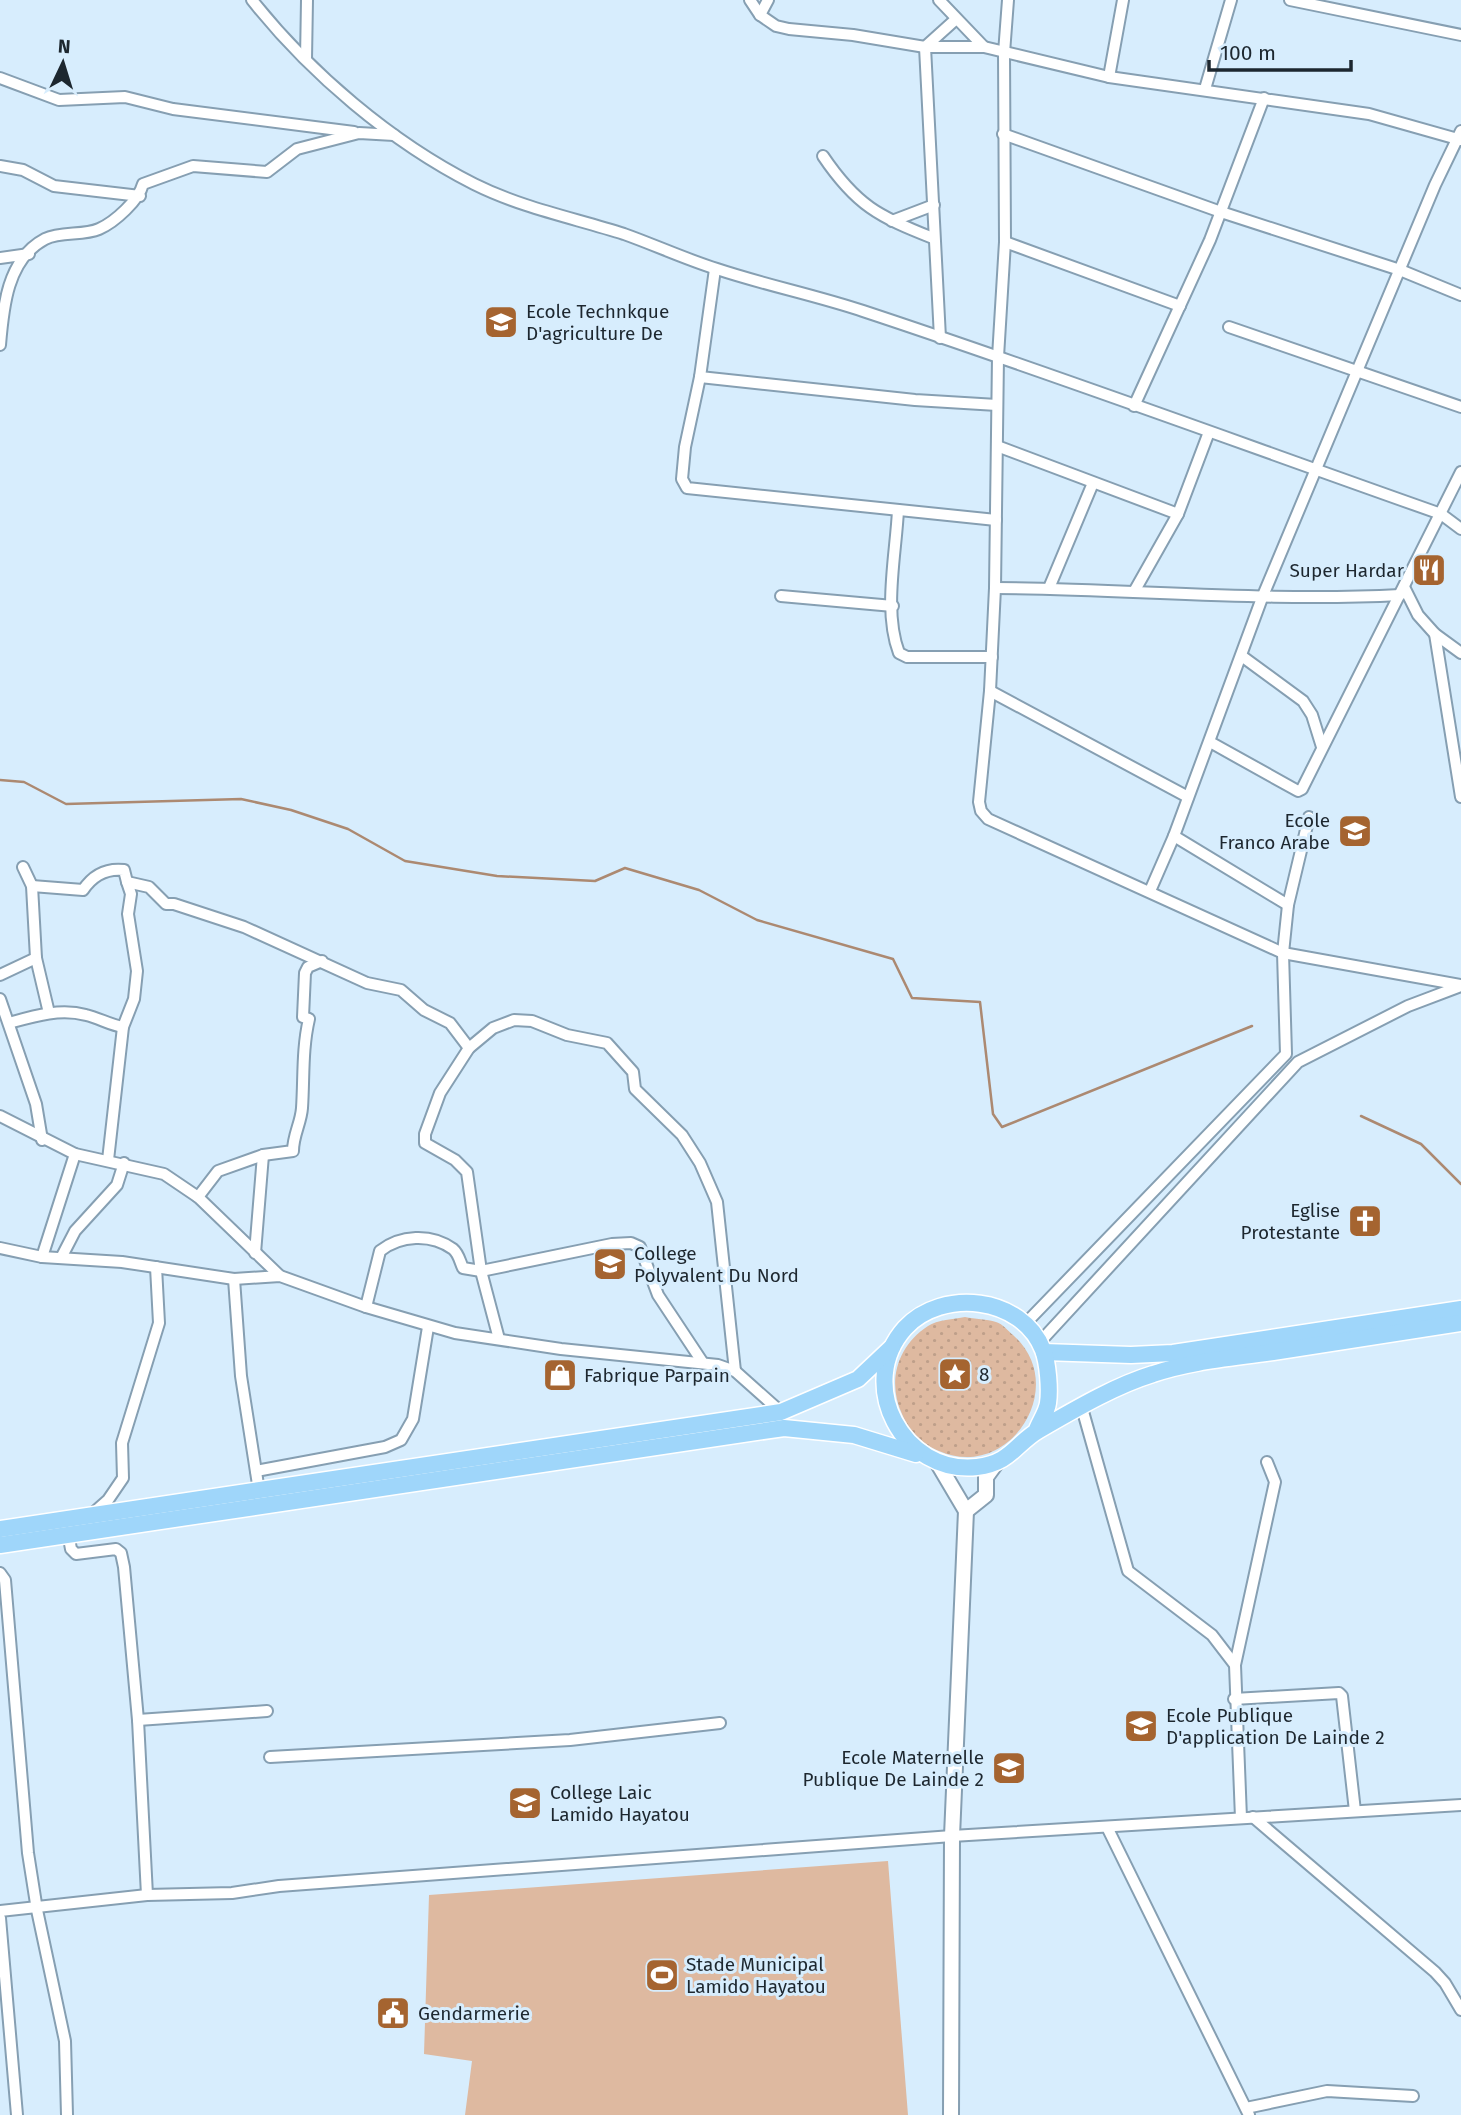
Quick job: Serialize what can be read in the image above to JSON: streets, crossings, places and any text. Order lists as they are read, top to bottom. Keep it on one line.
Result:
{"places":{"school or university":["Ecole Technkque D'agriculture De","Ecole Franco Arabe","College Polyvalent Du Nord","Ecole Publique D'application De Lainde 2","Ecole Maternelle Publique De Lainde 2","College Laic Lamido Hayatou"],"restaurant":["Super Hardar"],"church":["Eglise Protestante"],"place":["8"],"shop":["Fabrique Parpain"],"sports":["Stade Municipal Lamido Hayatou"],"public building":["Gendarmerie"]},"scale_bar":"100 m","north":"top"}
